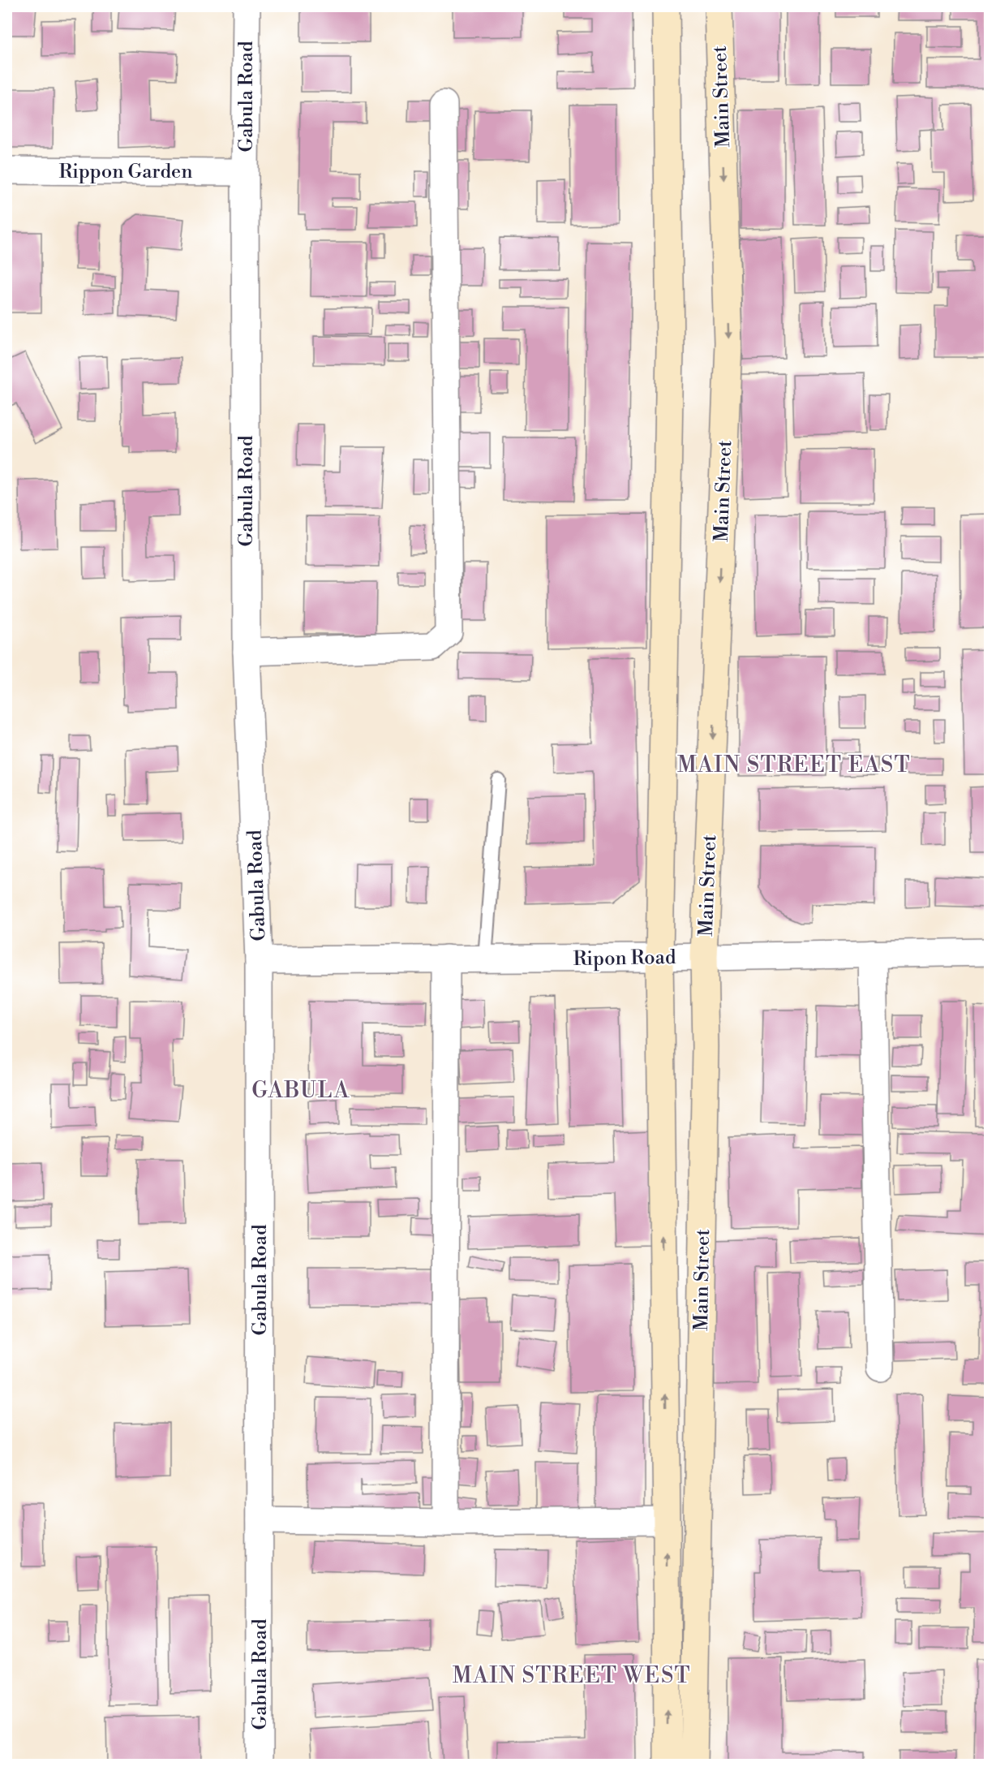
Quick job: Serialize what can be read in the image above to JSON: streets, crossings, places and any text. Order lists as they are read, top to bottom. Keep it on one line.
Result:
{"streets":{"street":["Gabula Road","Main Street","Rippon Garden","Ripon Road"]},"crossings":[["Gabula Road","Rippon Garden"],["Gabula Road","Ripon Road"],["Main Street","Ripon Road"]],"districts":["MAIN STREET EAST","GABULA","MAIN STREET WEST"]}
